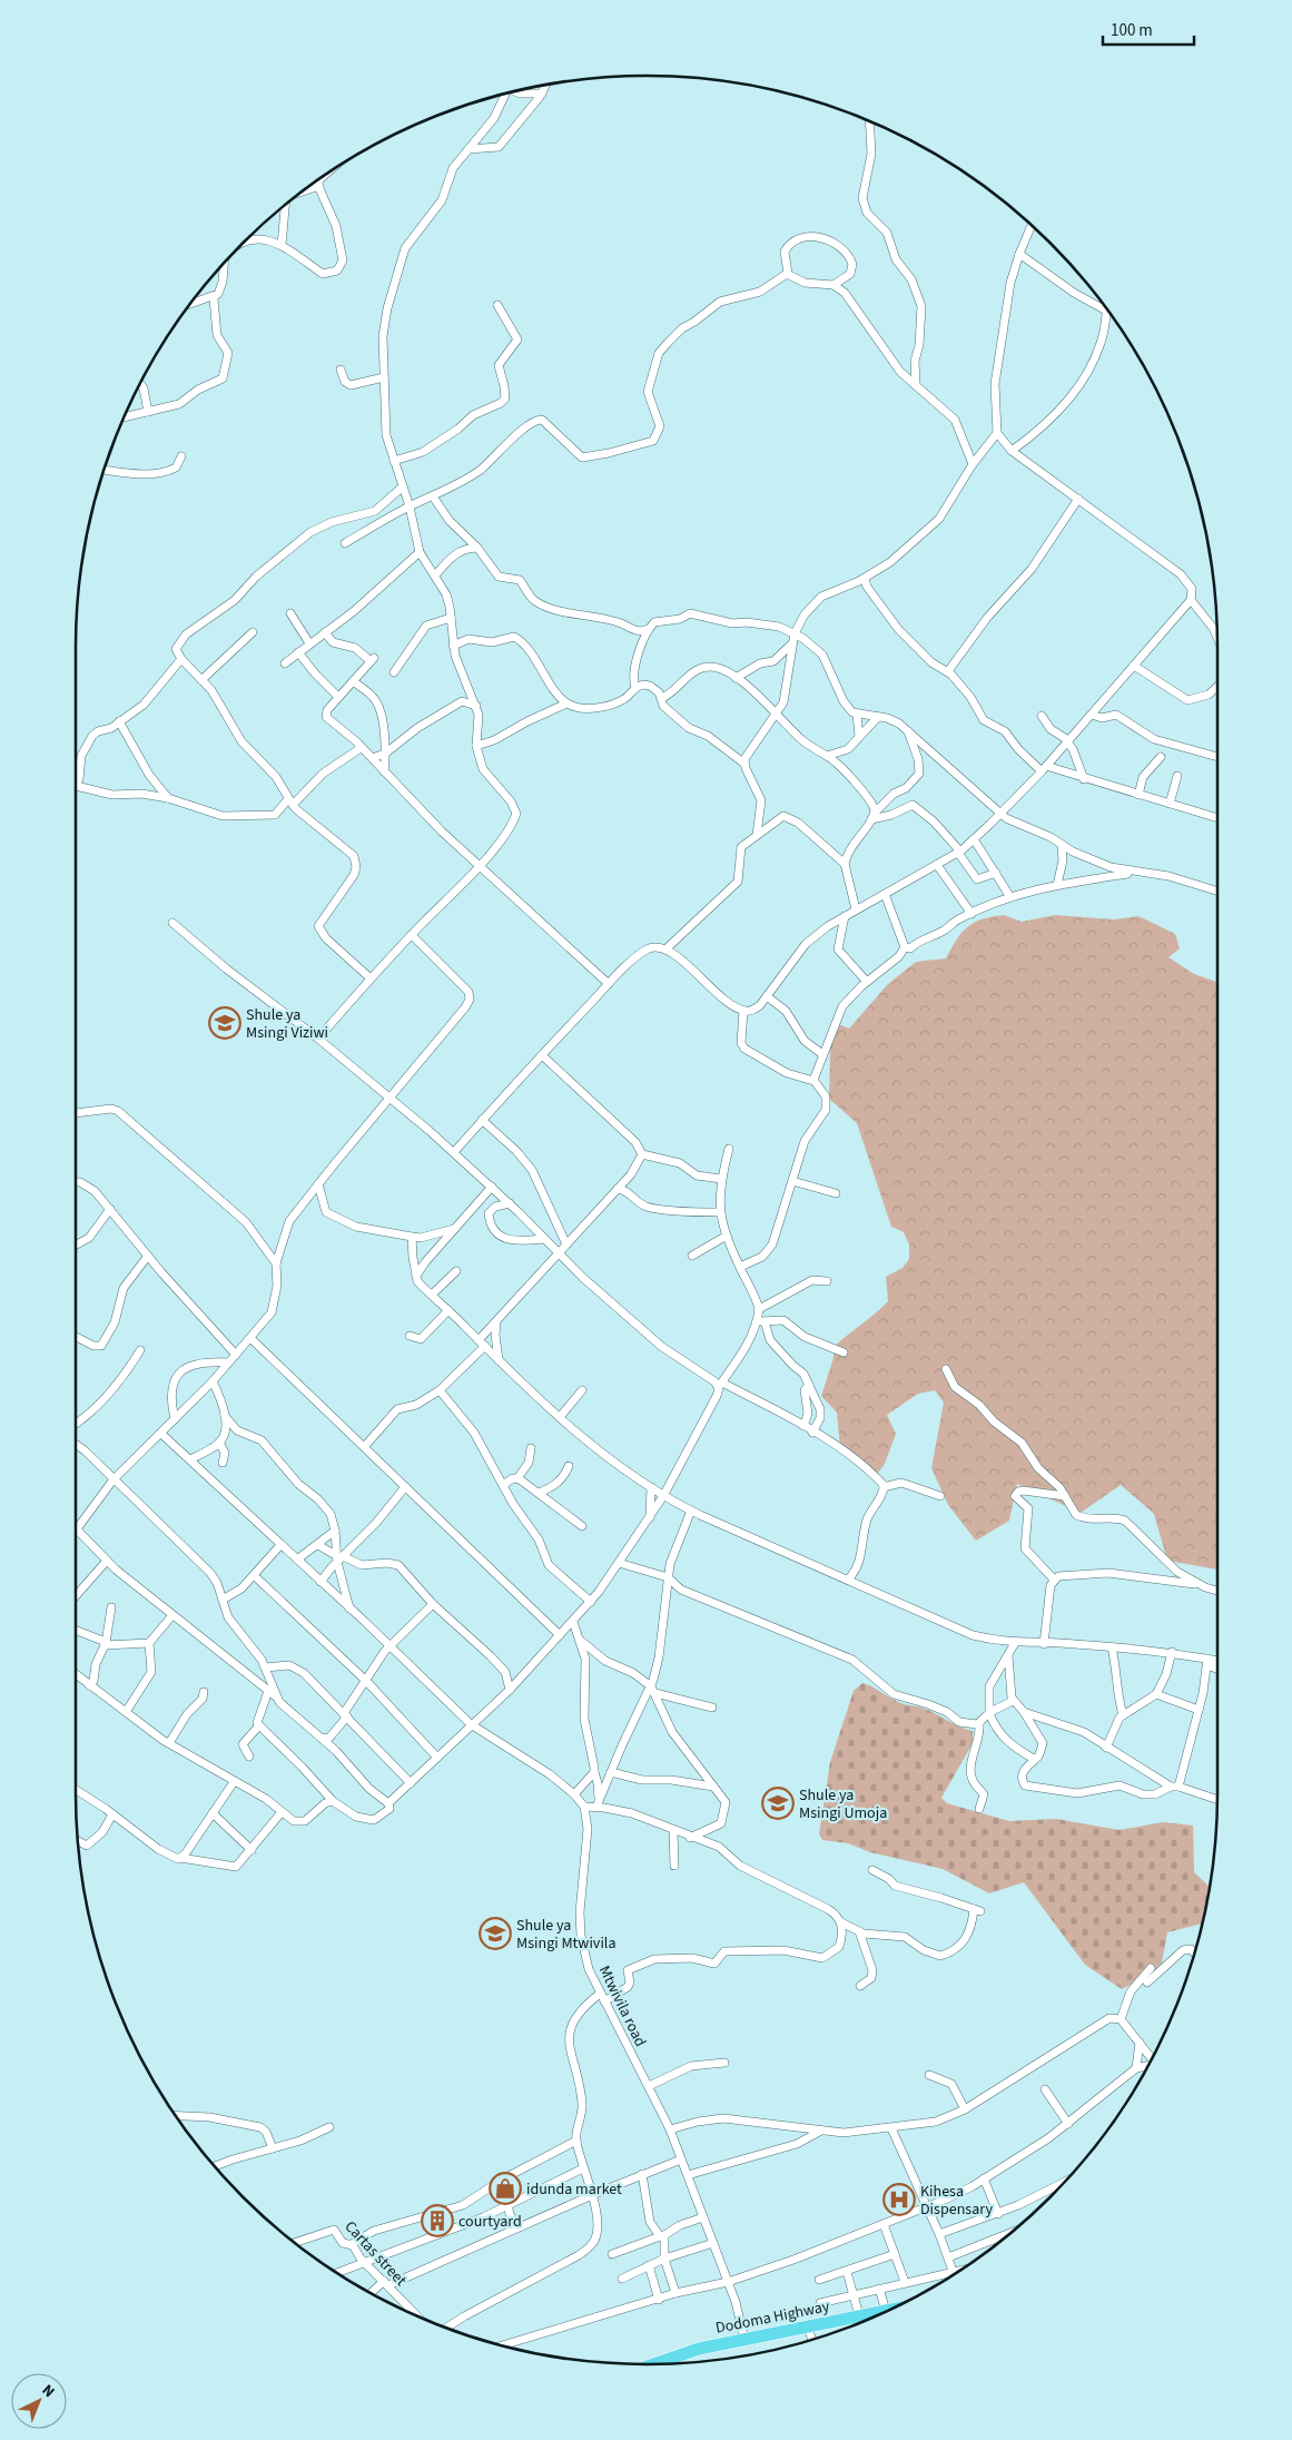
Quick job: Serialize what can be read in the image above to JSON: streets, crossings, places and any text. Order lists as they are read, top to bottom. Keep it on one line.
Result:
{"streets":{"highway":["Dodoma Highway"],"street":["Mtwivila road","Cartas street"]},"crossings":[["Mtwivila road","Dodoma Highway"]],"places":{"school or university":["Shule ya Msingi Viziwi","Shule ya Msingi Umoja","Shule ya Msingi Mtwivila"],"shop":["idunda market"],"hospital":["Kihesa Dispensary"],"building":["courtyard"]},"scale_bar":"100 m","north":"top right"}
